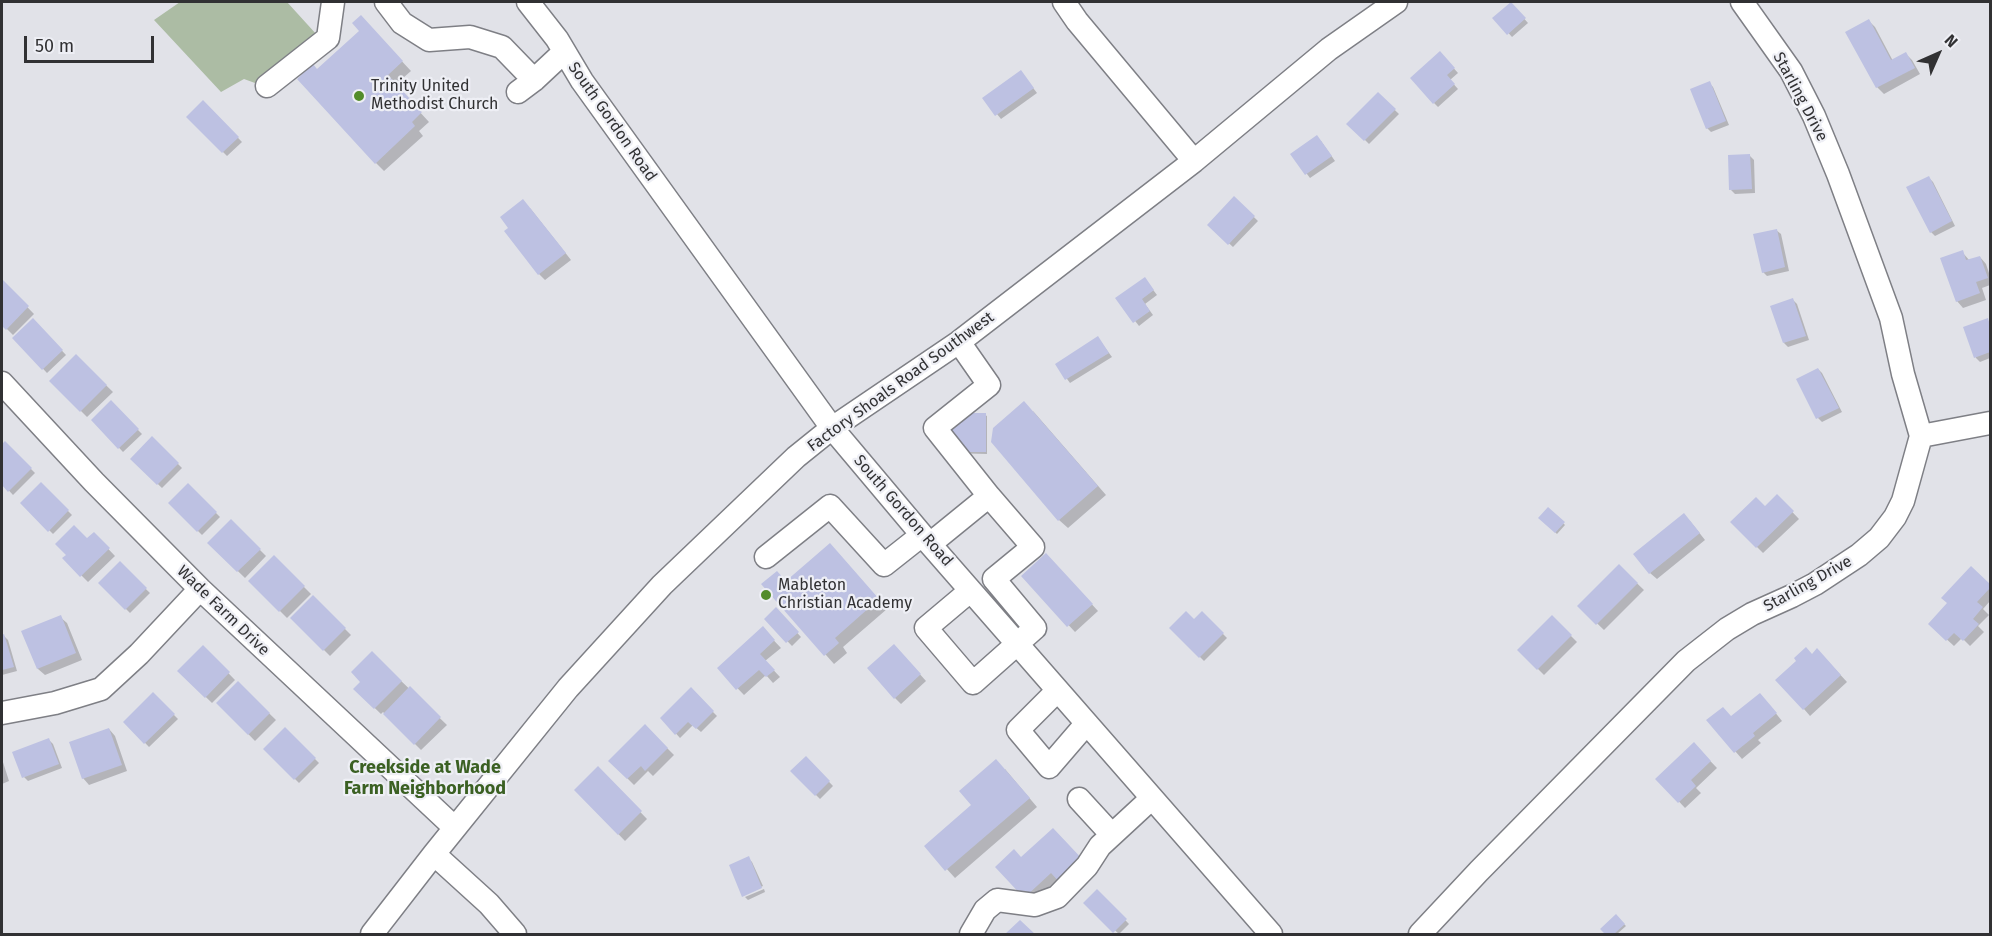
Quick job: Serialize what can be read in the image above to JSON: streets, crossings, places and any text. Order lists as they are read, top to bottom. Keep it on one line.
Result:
{"streets":{"street":["Starling Drive","South Gordon Road","Factory Shoals Road Southwest","Wade Farm Drive"]},"crossings":[["South Gordon Road","Factory Shoals Road Southwest"],["Factory Shoals Road Southwest","Wade Farm Drive"]],"districts":["Creekside at Wade Farm Neighborhood"],"places":["Trinity United Methodist Church","Mableton Christian Academy"],"scale_bar":"50 m","north":"top right"}
